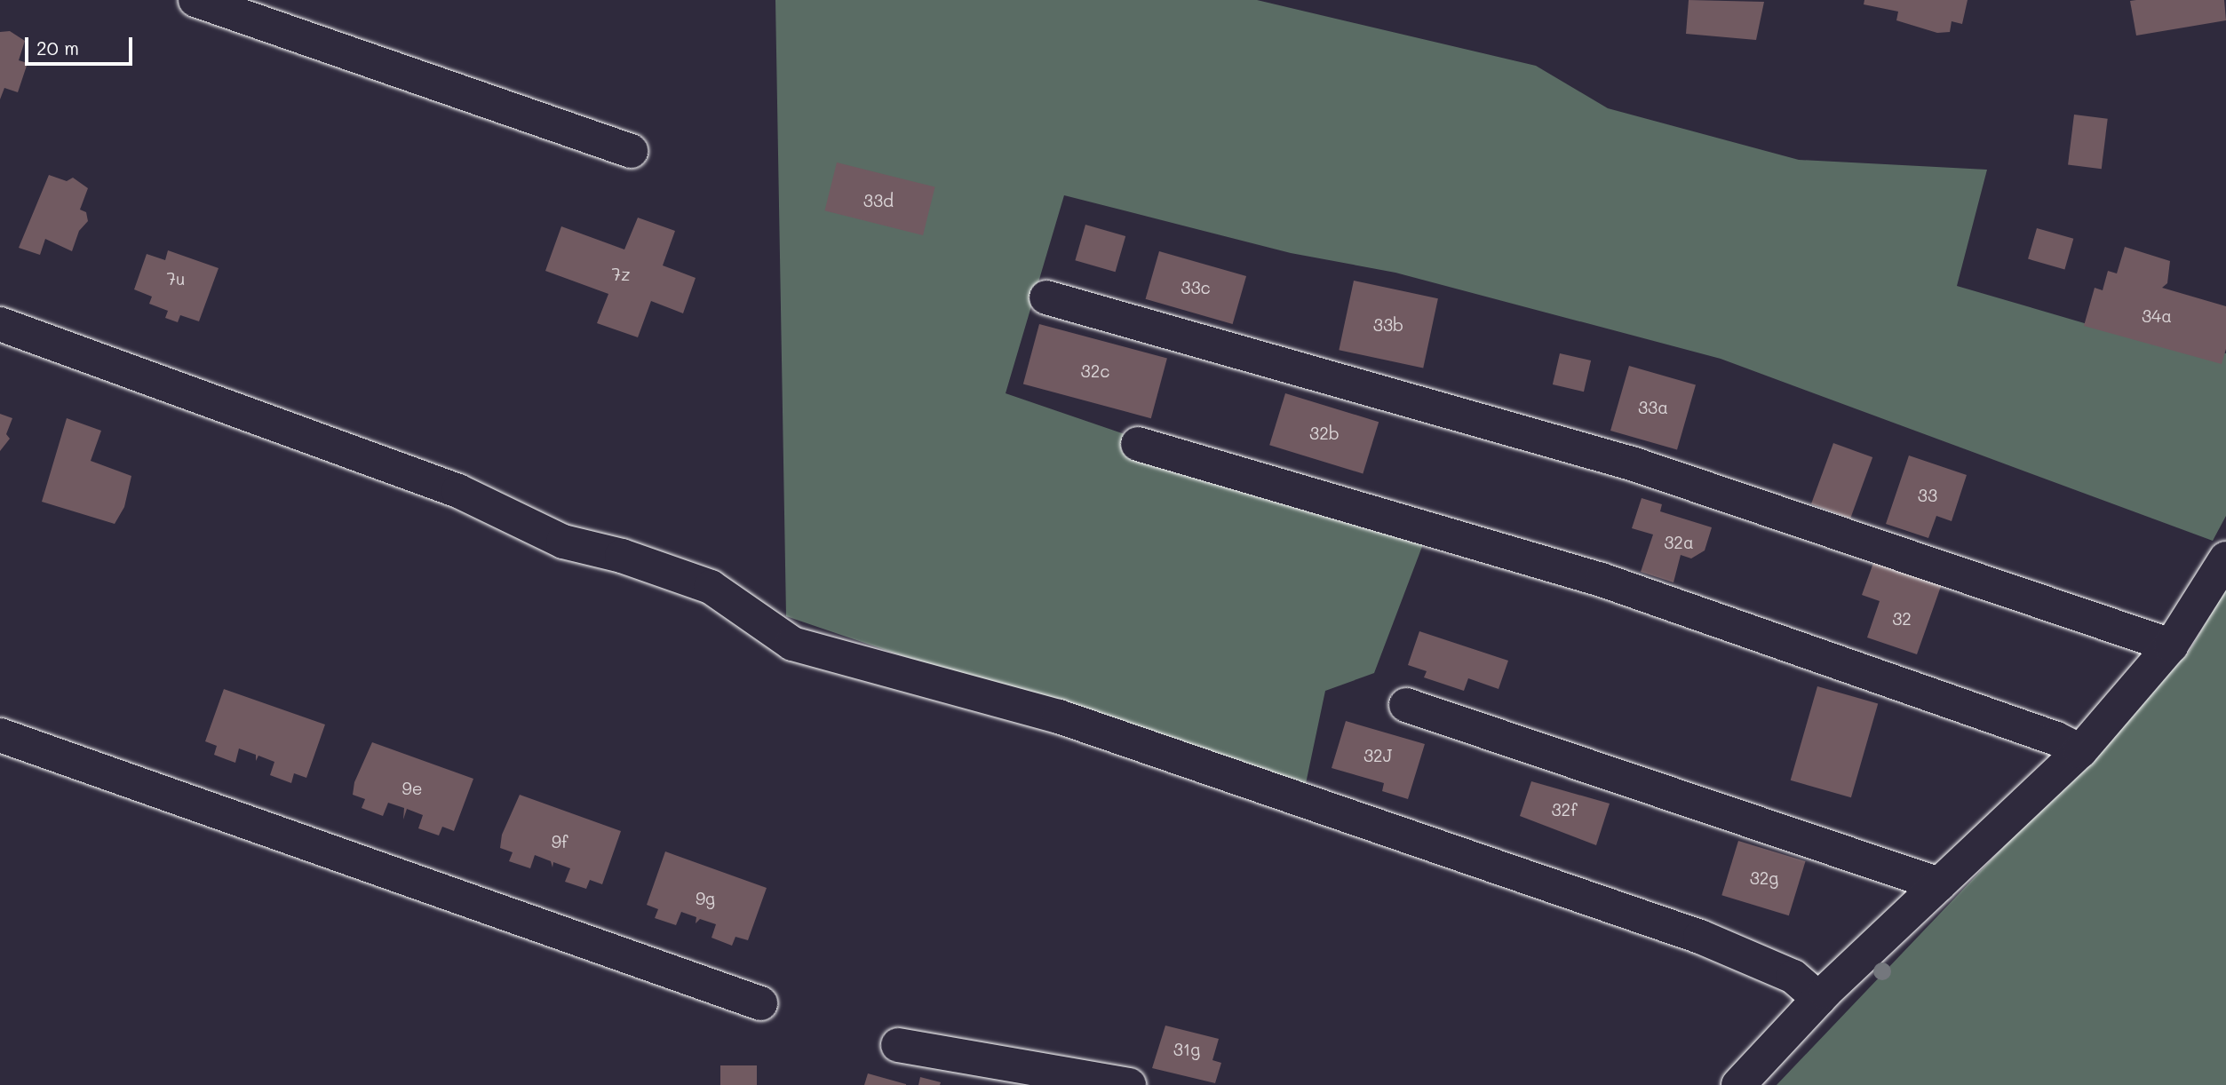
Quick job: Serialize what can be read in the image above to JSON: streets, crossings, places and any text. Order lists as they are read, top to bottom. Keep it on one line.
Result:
{"house_numbers":["33d","7z","7u","33c","34a","33b","32c","33a","32b","33","32a","32","32J","9e","32f","9f","32g","9g","31g"],"scale_bar":"20 m"}
